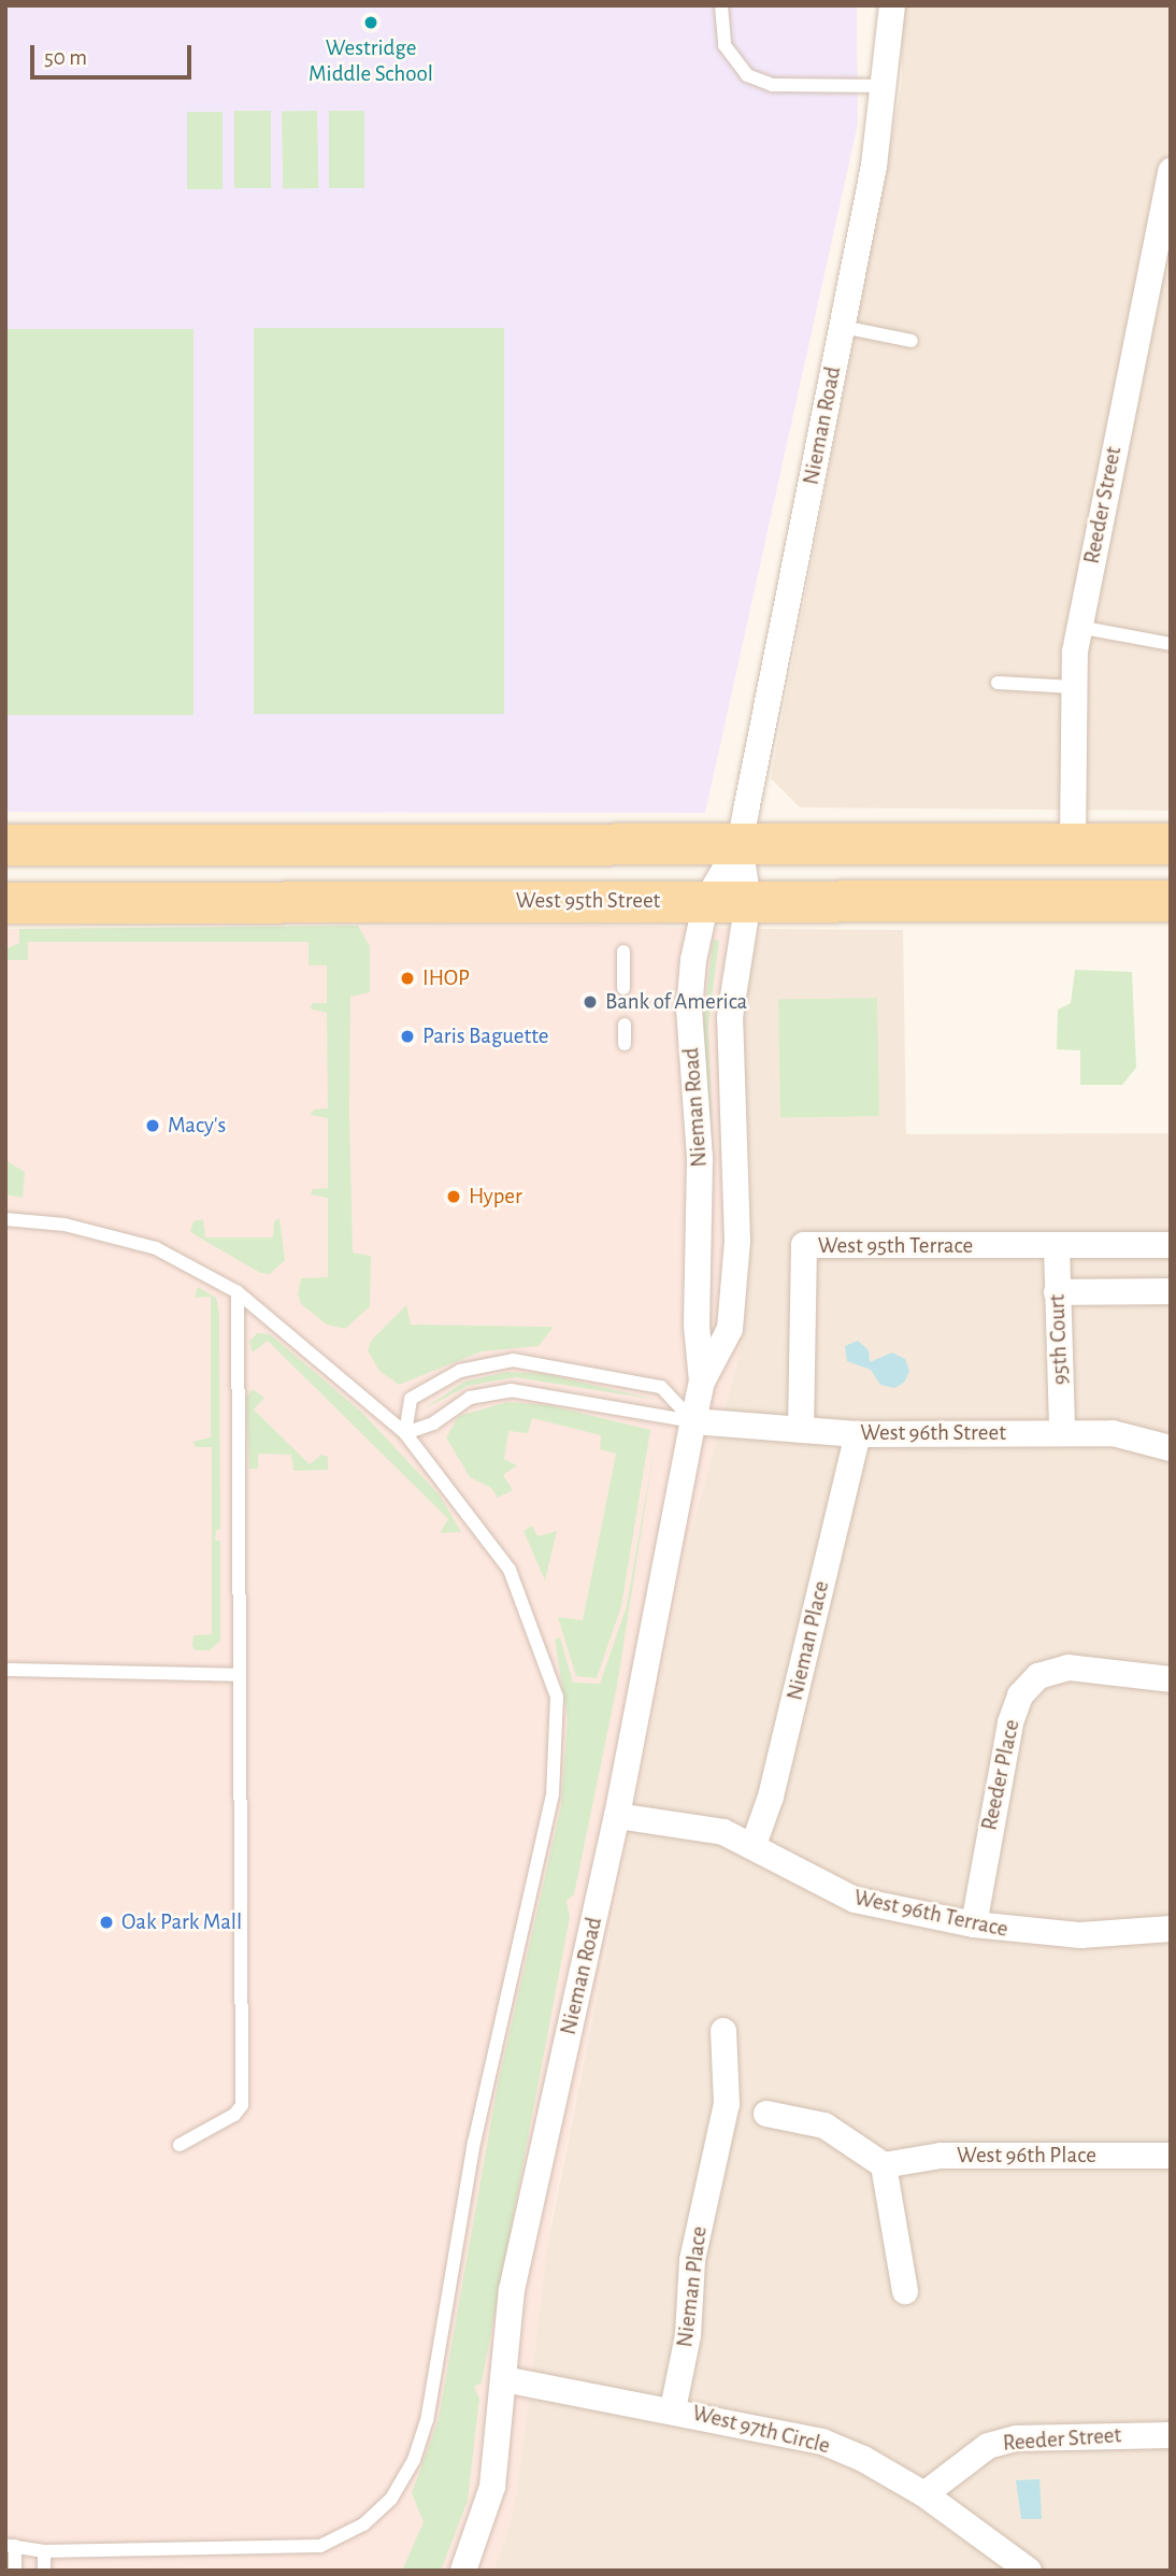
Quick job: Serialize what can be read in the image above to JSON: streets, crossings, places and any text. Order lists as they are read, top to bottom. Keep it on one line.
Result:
{"streets":{"main road":["West 95th Street"],"street":["Nieman Road","Reeder Street","West 95th Terrace","95th Court","West 96th Street","Nieman Place","Reeder Place","West 96th Terrace","West 96th Place","West 97th Circle"]},"crossings":[["Nieman Road","West 95th Street"],["Nieman Road","West 96th Street"],["Nieman Road","West 96th Terrace"],["Nieman Road","West 97th Circle"],["Reeder Street","West 97th Circle"],["West 95th Terrace","95th Court"],["West 95th Terrace","West 96th Street"],["95th Court","West 96th Street"],["West 96th Street","Nieman Place"],["Nieman Place","West 96th Terrace"],["Nieman Place","West 97th Circle"],["Reeder Place","West 96th Terrace"]],"places":["Westridge Middle School","IHOP","Bank of America","Paris Baguette","Macy's","Hyper","Oak Park Mall"],"scale_bar":"50 m"}
